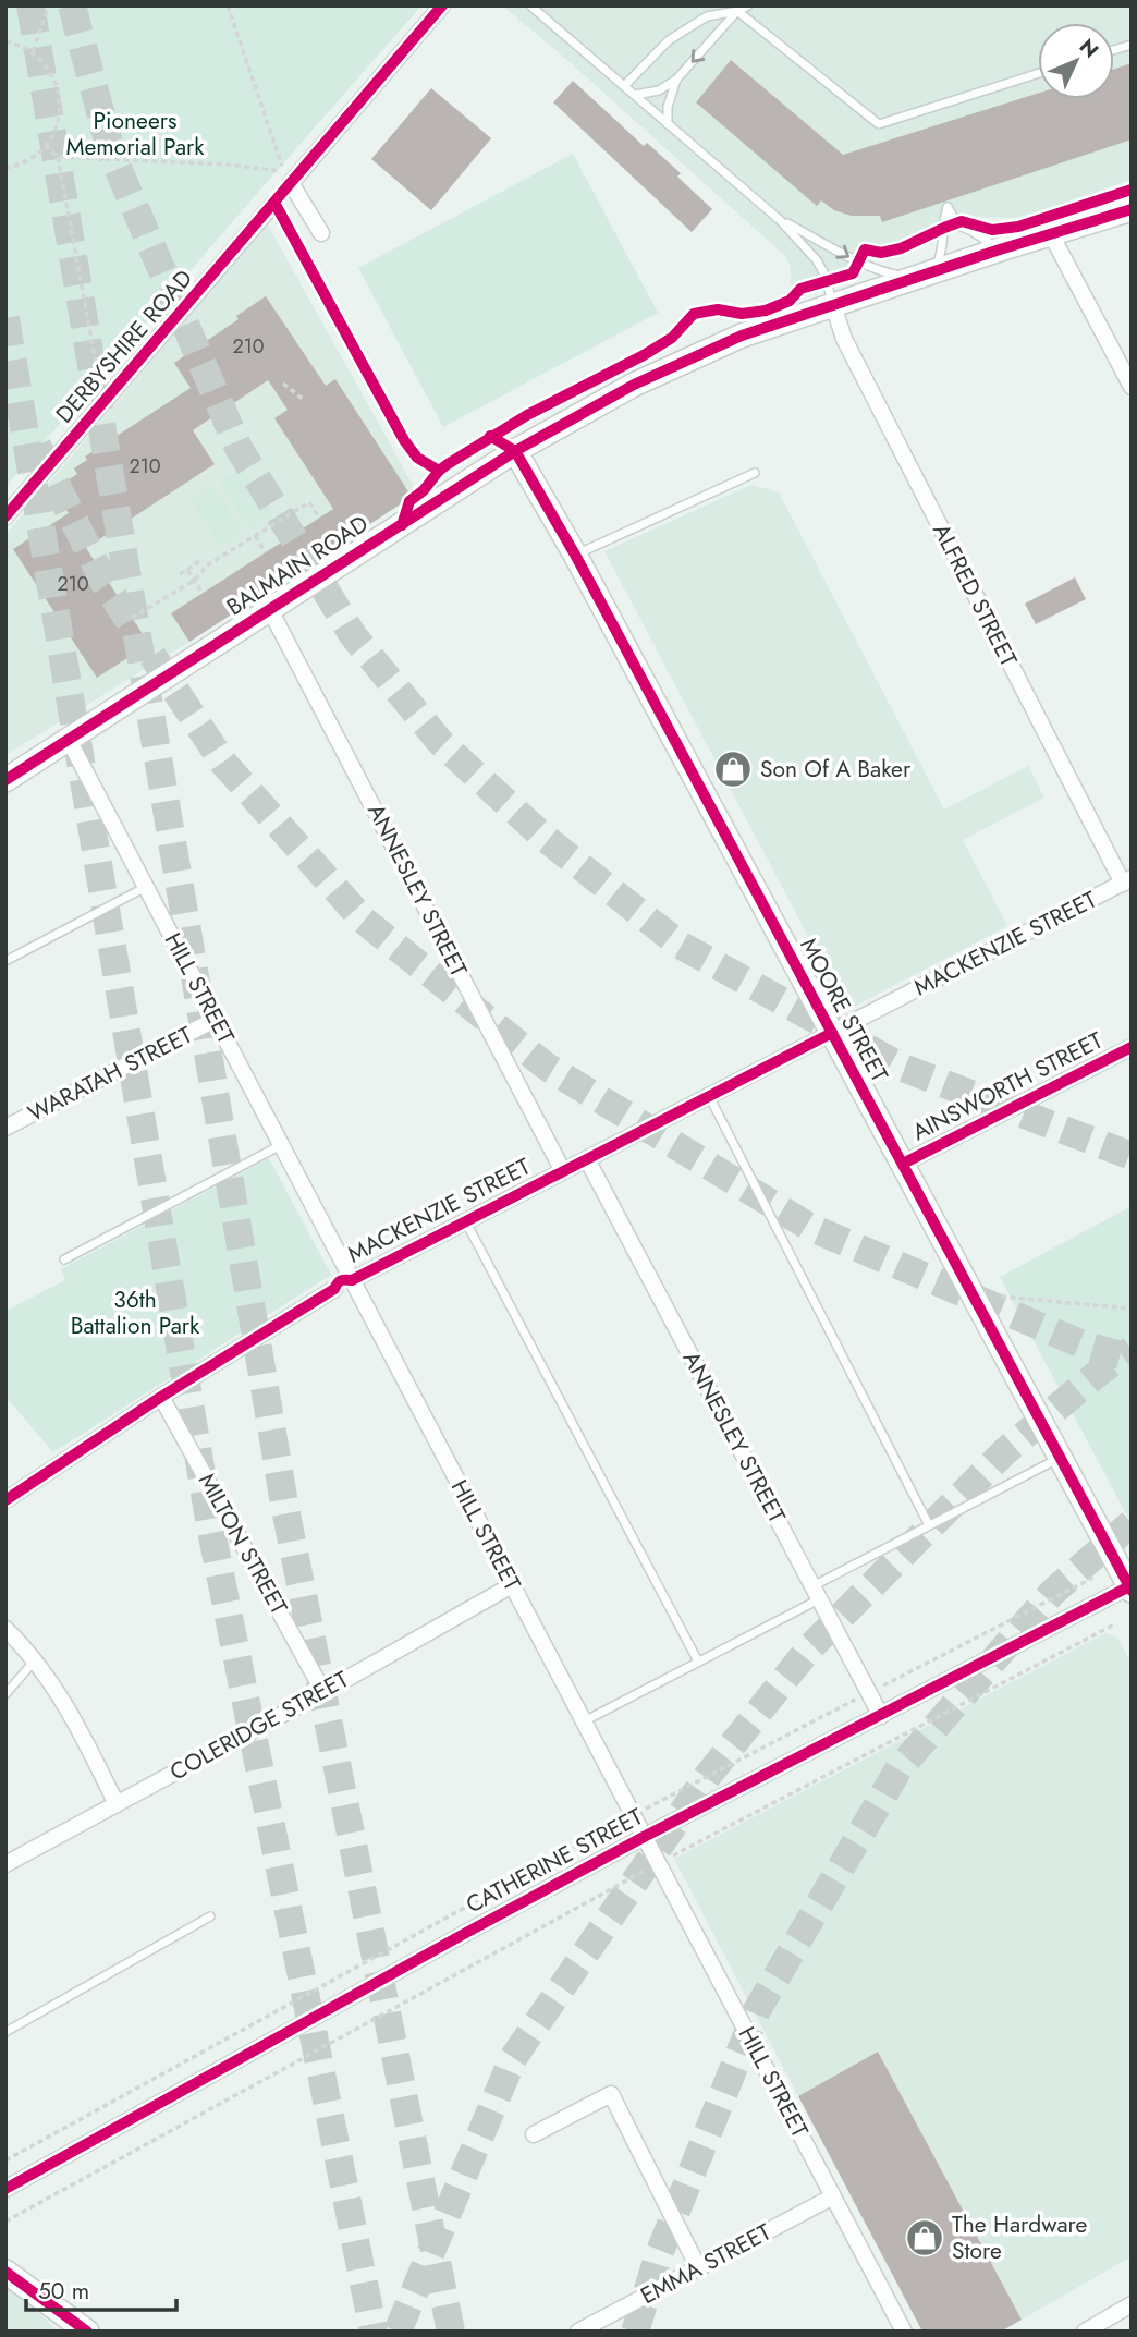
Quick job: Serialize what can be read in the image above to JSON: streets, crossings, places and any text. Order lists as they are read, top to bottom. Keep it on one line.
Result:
{"streets":{"main road":["BALMAIN ROAD","MOORE STREET"],"street":["DERBYSHIRE ROAD","ALFRED STREET","ANNESLEY STREET","MACKENZIE STREET","HILL STREET","WARATAH STREET","AINSWORTH STREET","MILTON STREET","COLERIDGE STREET","CATHERINE STREET","EMMA STREET"]},"crossings":[["BALMAIN ROAD","ALFRED STREET"],["BALMAIN ROAD","ANNESLEY STREET"],["BALMAIN ROAD","HILL STREET"],["BALMAIN ROAD","MOORE STREET"],["ALFRED STREET","MACKENZIE STREET"],["ANNESLEY STREET","MACKENZIE STREET"],["ANNESLEY STREET","CATHERINE STREET"],["MACKENZIE STREET","HILL STREET"],["MACKENZIE STREET","MOORE STREET"],["MACKENZIE STREET","MILTON STREET"],["HILL STREET","WARATAH STREET"],["HILL STREET","COLERIDGE STREET"],["HILL STREET","CATHERINE STREET"],["HILL STREET","EMMA STREET"],["MOORE STREET","AINSWORTH STREET"],["MOORE STREET","CATHERINE STREET"],["MILTON STREET","COLERIDGE STREET"]],"parks":["Pioneers Memorial Park","36th Battalion Park"],"places":{"shop":["Son Of A Baker","The Hardware Store"]},"house_numbers":["210","210","210"],"scale_bar":"50 m","north":"top right"}
